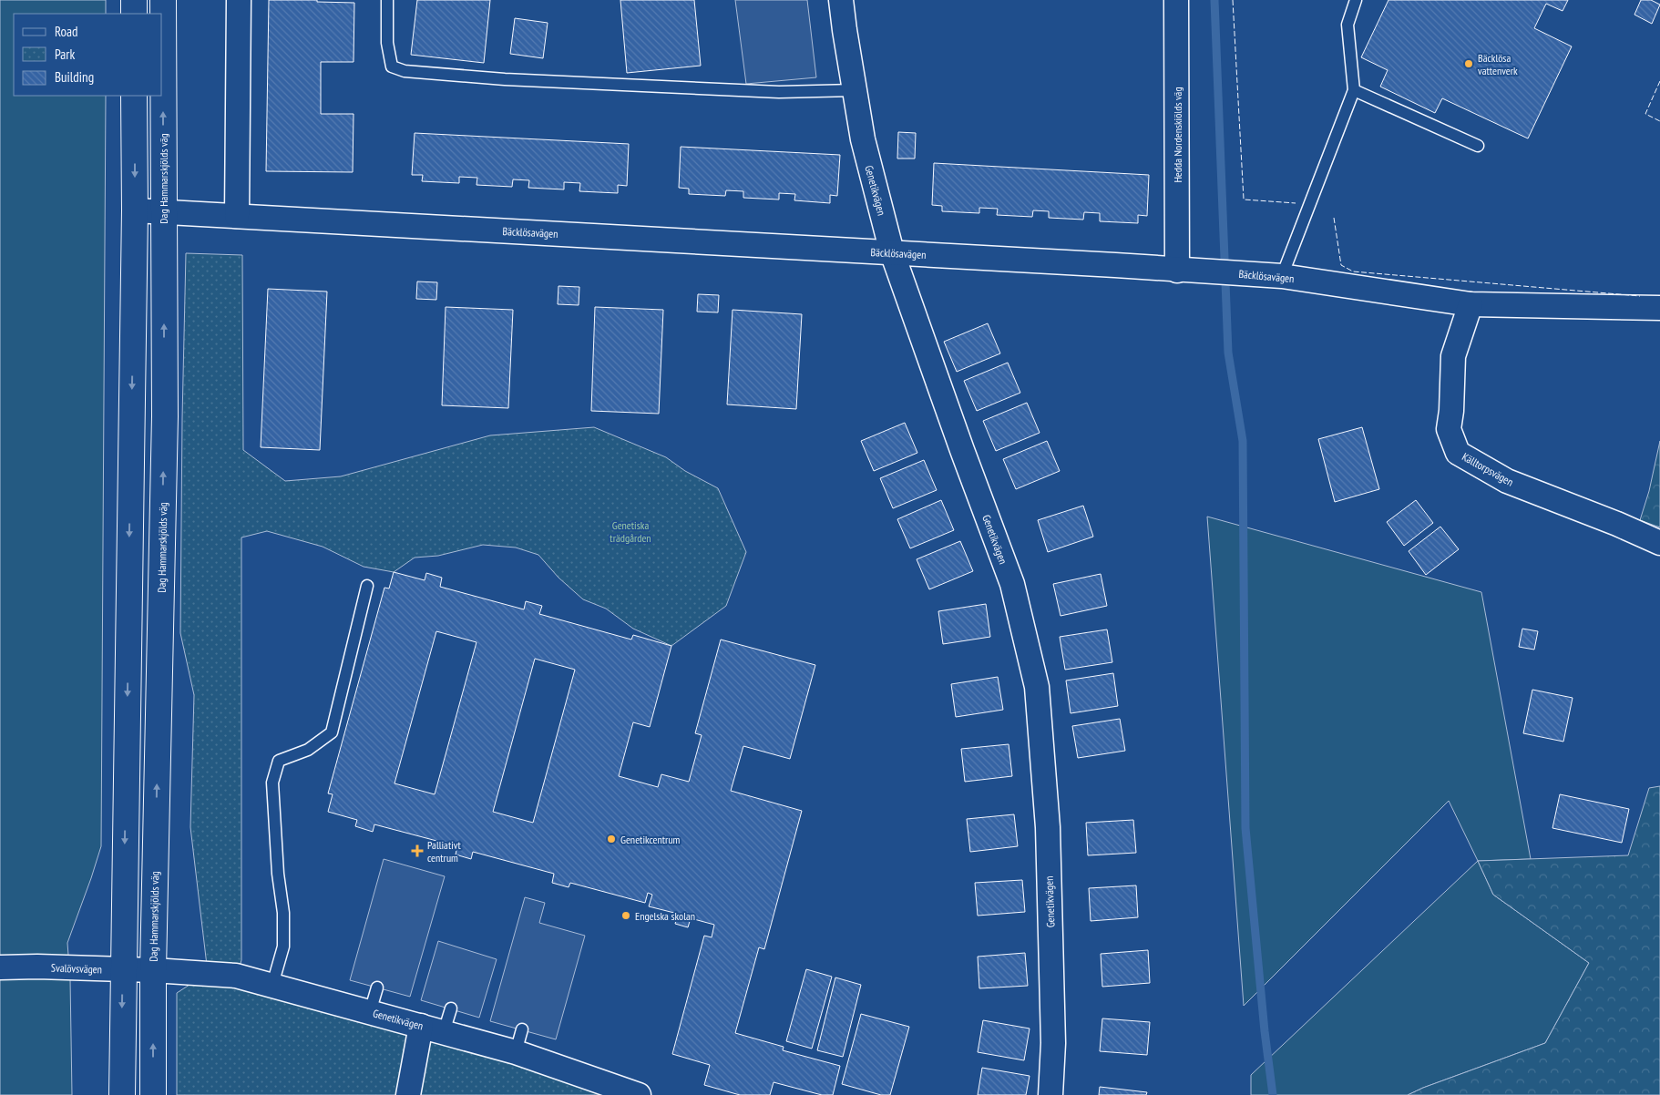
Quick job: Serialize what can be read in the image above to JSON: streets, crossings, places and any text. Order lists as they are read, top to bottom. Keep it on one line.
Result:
{"streets":{"main road":["Dag Hammarskjölds väg"],"street":["Hedda Nordenskiölds väg","Genetikvägen","Bäcklösavägen","Källtorpsvägen","Svalövsvägen"]},"crossings":[["Hedda Nordenskiölds väg","Bäcklösavägen"],["Dag Hammarskjölds väg","Genetikvägen"],["Dag Hammarskjölds väg","Bäcklösavägen"],["Dag Hammarskjölds väg","Svalövsvägen"],["Genetikvägen","Bäcklösavägen"],["Genetikvägen","Svalövsvägen"],["Bäcklösavägen","Källtorpsvägen"]],"parks":["Genetiska trädgården"],"places":{"other":["Bäcklösa vattenverk","Genetikcentrum","Engelska skolan"],"health":["Palliativt centrum"]},"legend":["Road","Park","Building"]}
